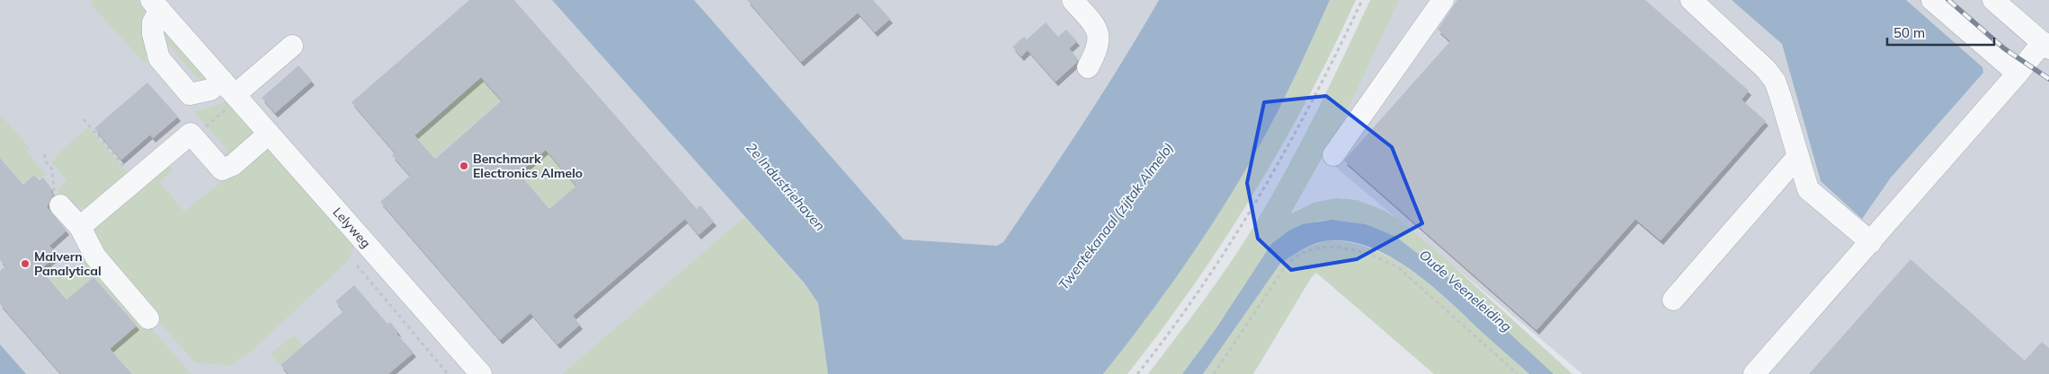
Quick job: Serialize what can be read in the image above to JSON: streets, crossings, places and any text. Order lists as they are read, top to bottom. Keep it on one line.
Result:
{"streets":{"street":["Lelyweg"]},"water":["2e Industriehaven","Twentekanaal (zijtak Almelo)","Oude Veeneleiding"],"places":["Benchmark Electronics Almelo","Malvern Panalytical"],"scale_bar":"50 m"}
